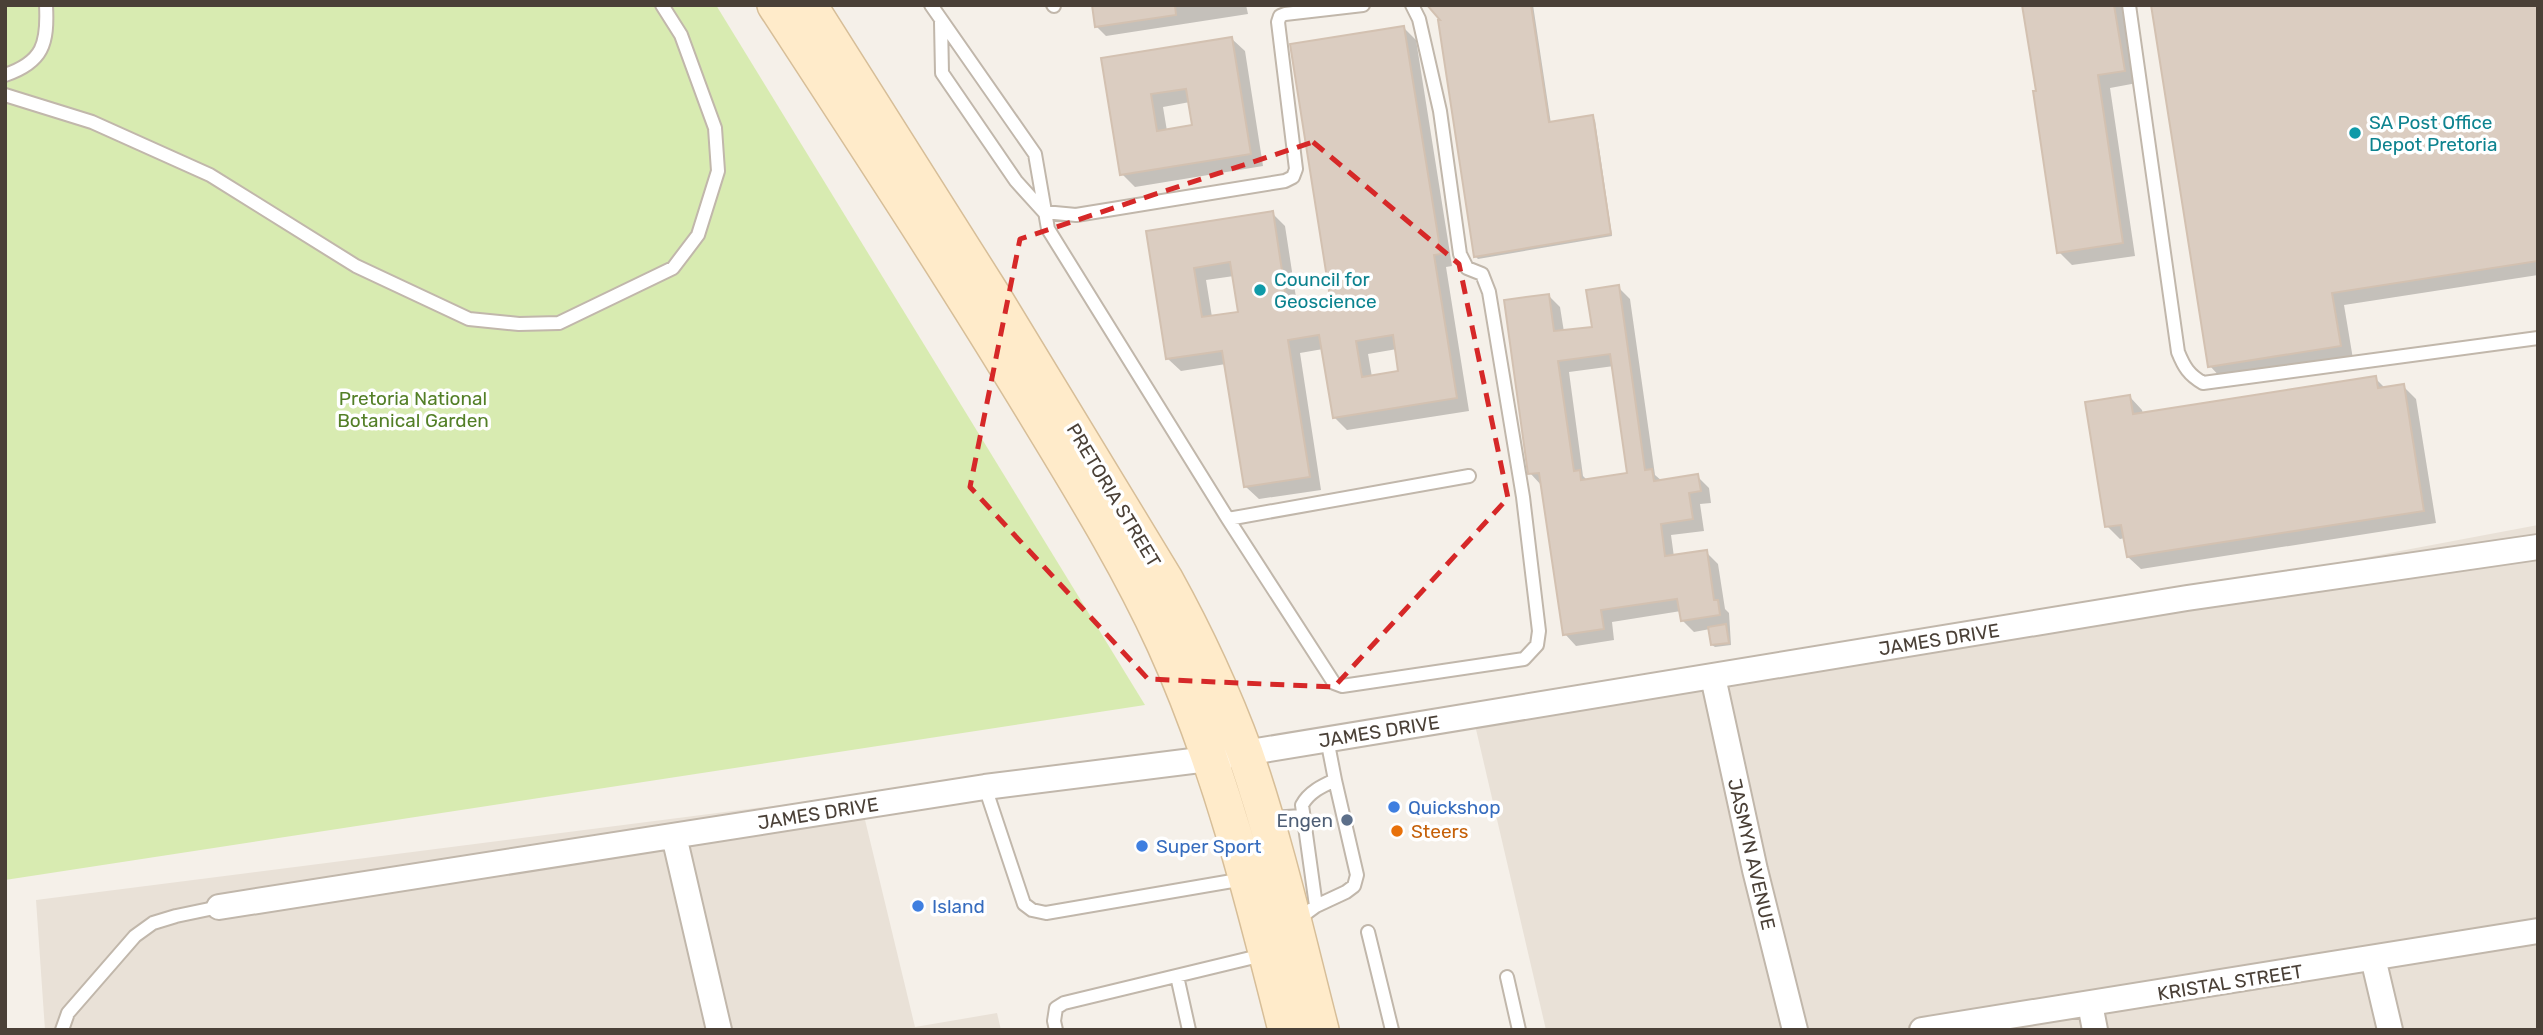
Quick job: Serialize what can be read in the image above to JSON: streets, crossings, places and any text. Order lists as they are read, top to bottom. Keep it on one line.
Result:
{"streets":{"main road":["PRETORIA STREET"],"street":["JAMES DRIVE","JASMYN AVENUE","KRISTAL STREET"]},"crossings":[["PRETORIA STREET","JAMES DRIVE"],["JAMES DRIVE","JASMYN AVENUE"]],"parks":["Pretoria National Botanical Garden"],"places":["SA Post Office Depot Pretoria","Council for Geoscience","Quickshop","Engen","Steers","Super Sport","Island"]}
